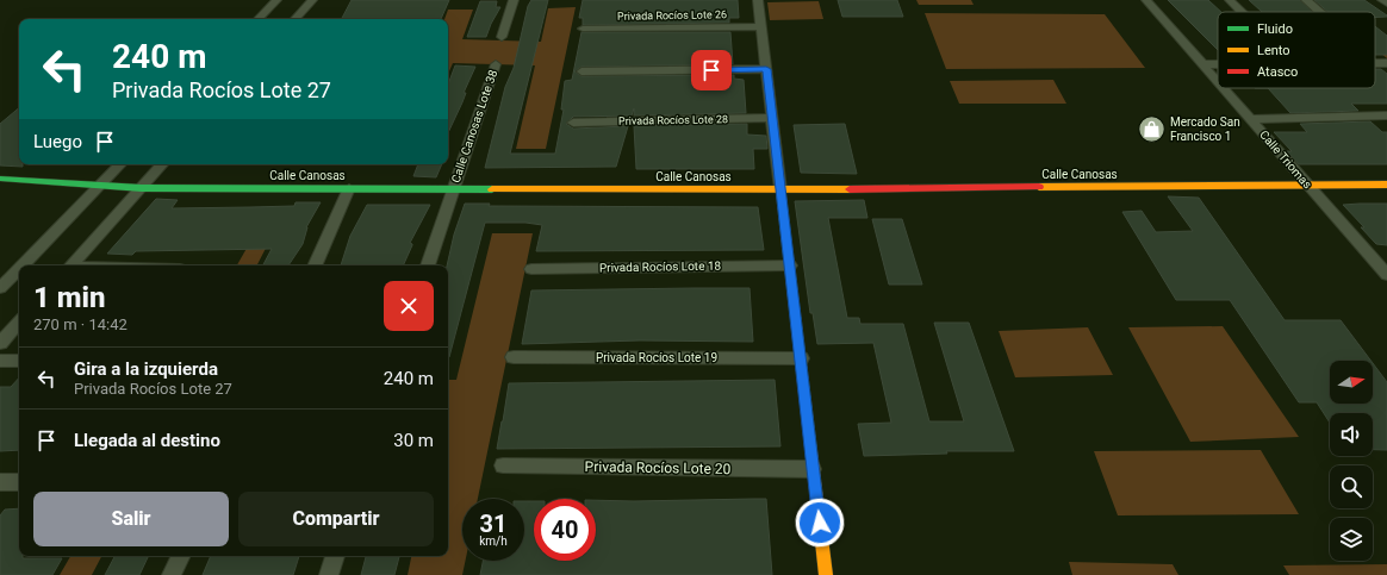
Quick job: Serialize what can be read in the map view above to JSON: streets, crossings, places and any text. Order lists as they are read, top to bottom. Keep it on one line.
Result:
{"streets":{"street":["Privada Rocíos Lote 26","Privada Rocíos Lote 28","Calle Canosas Lote 38","Calle Triomas","Calle Canosas","Privada Rocíos Lote 18","Privada Rocíos Lote 19","Privada Rocíos Lote 20"]},"crossings":[["Calle Canosas Lote 38","Calle Canosas"],["Calle Triomas","Calle Canosas"]],"places":{"shop":["Mercado San Francisco 1"]},"legend":["Fluido","Lento","Atasco"],"north":"right","page":{"turn":["240 m","Privada Rocíos Lote 27"],"then":"Luego","heading":["1 min","270 m · 14:42"],"list":[{"name":"Gira a la izquierda","note":"Privada Rocíos Lote 27","value":"240 m"},{"name":"Llegada al destino","value":"30 m"}],"buttons":["Salir","Compartir"],"speed":"31 km/h","limit":"40"}}
